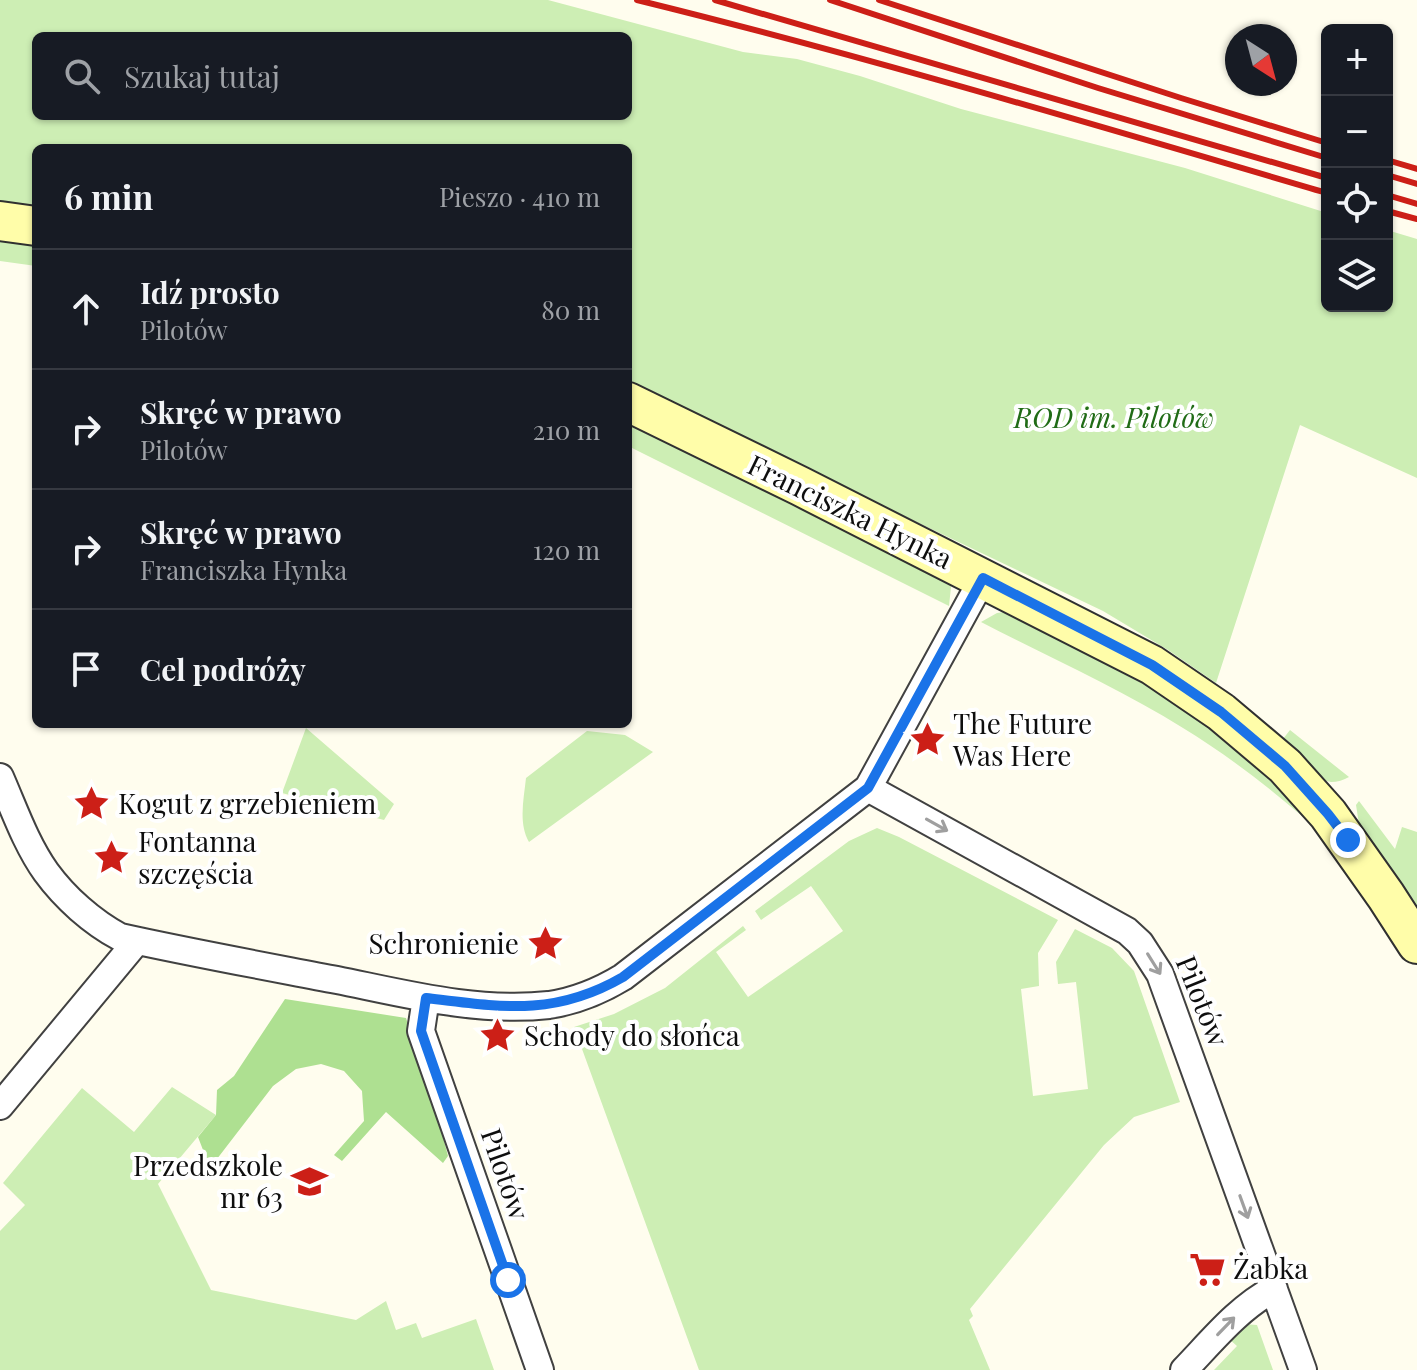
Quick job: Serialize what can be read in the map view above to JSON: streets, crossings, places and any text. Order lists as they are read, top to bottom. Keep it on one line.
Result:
{"streets":{"street":["Franciszka Hynka","Pilotów"]},"one_way":["Pilotów"],"parks":["ROD im. Pilotów"],"places":{"place":["The Future Was Here","Kogut z grzebieniem","Fontanna szczęścia","Schronienie","Schody do słońca"],"school or university":["Przedszkole nr 63"],"supermarket":["Żabka"]},"north":"bottom right","page":{"map_buttons":["+","−"],"search":"Szukaj tutaj","heading":["6 min","Pieszo · 410 m"],"list":[["Idź prosto","Pilotów","80 m"],["Skręć w prawo","Pilotów","210 m"],["Skręć w prawo","Franciszka Hynka","120 m"],"Cel podróży"]}}
